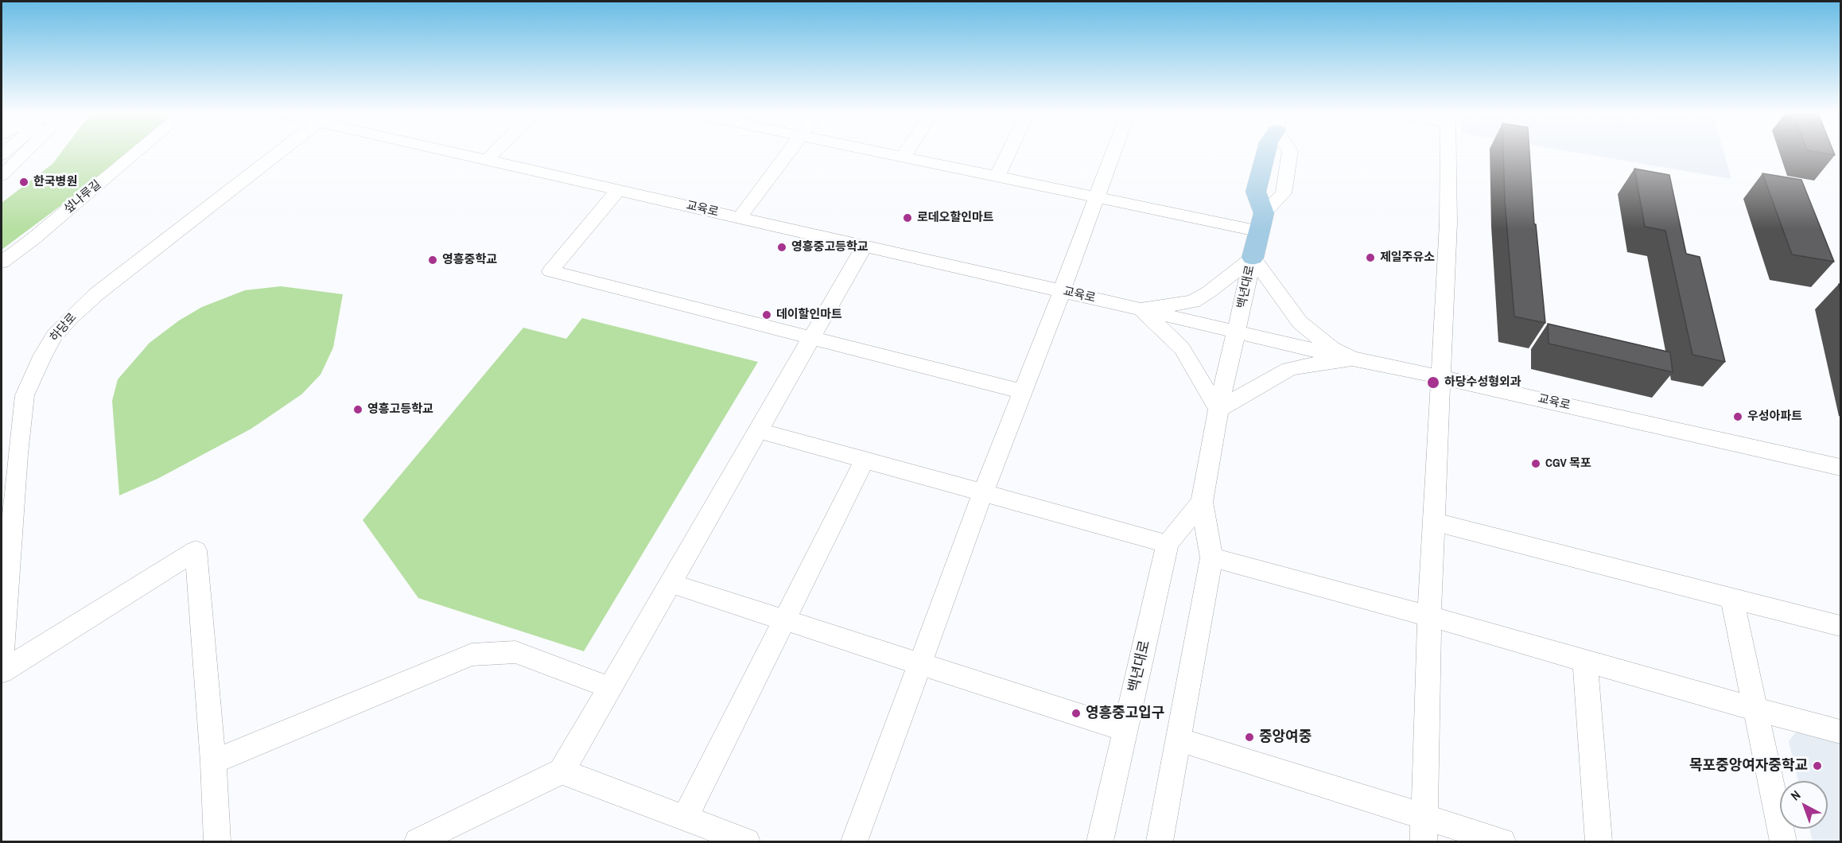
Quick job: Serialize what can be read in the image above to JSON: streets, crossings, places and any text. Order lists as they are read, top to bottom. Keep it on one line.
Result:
{"streets":{"main road":["백년대로"],"street":["섶나루길","교육로","하당로"]},"crossings":[["교육로","백년대로"]],"places":["한국병원","로데오할인마트","영흥중고등학교","제일주유소","영흥중학교","데이할인마트","하당수성형외과","영흥고등학교","우성아파트","CGV 목포","영흥중고입구","중앙여중","목포중앙여자중학교"],"north":"top left"}
